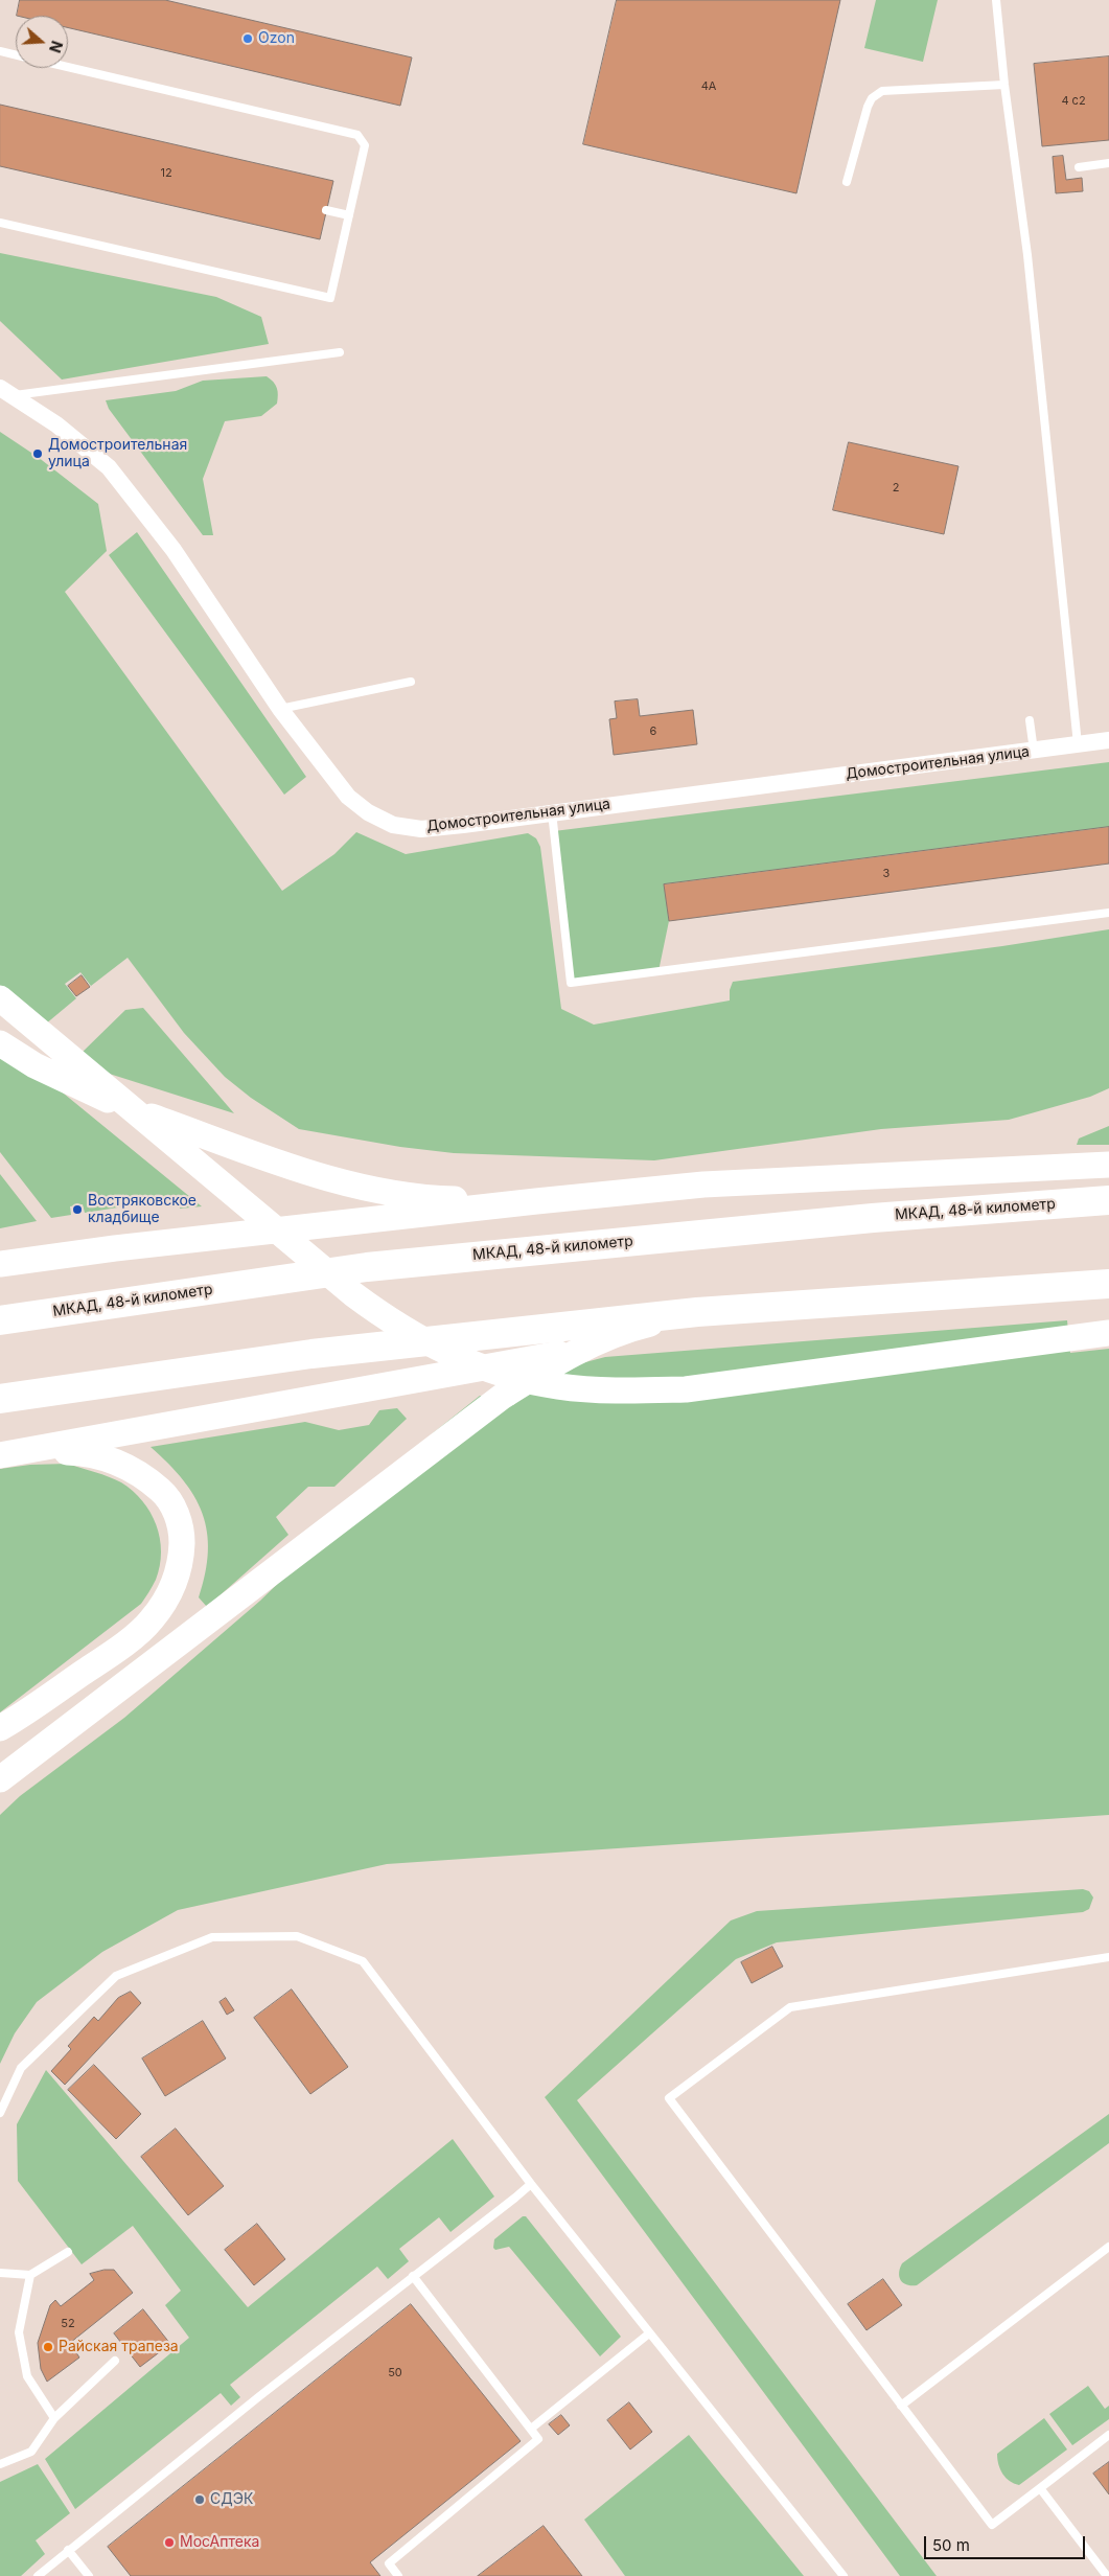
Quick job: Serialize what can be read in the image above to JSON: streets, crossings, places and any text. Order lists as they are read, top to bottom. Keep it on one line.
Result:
{"streets":{"highway":["МКАД, 48-й километр"],"street":["Домостроительная улица"]},"places":["Ozon","Домостроительная улица","Востряковское кладбище","Райская трапеза","СДЭК","МосАптека"],"house_numbers":["4А","4 с2","12","2","6","3","52","50"],"scale_bar":"50 m","north":"right"}
